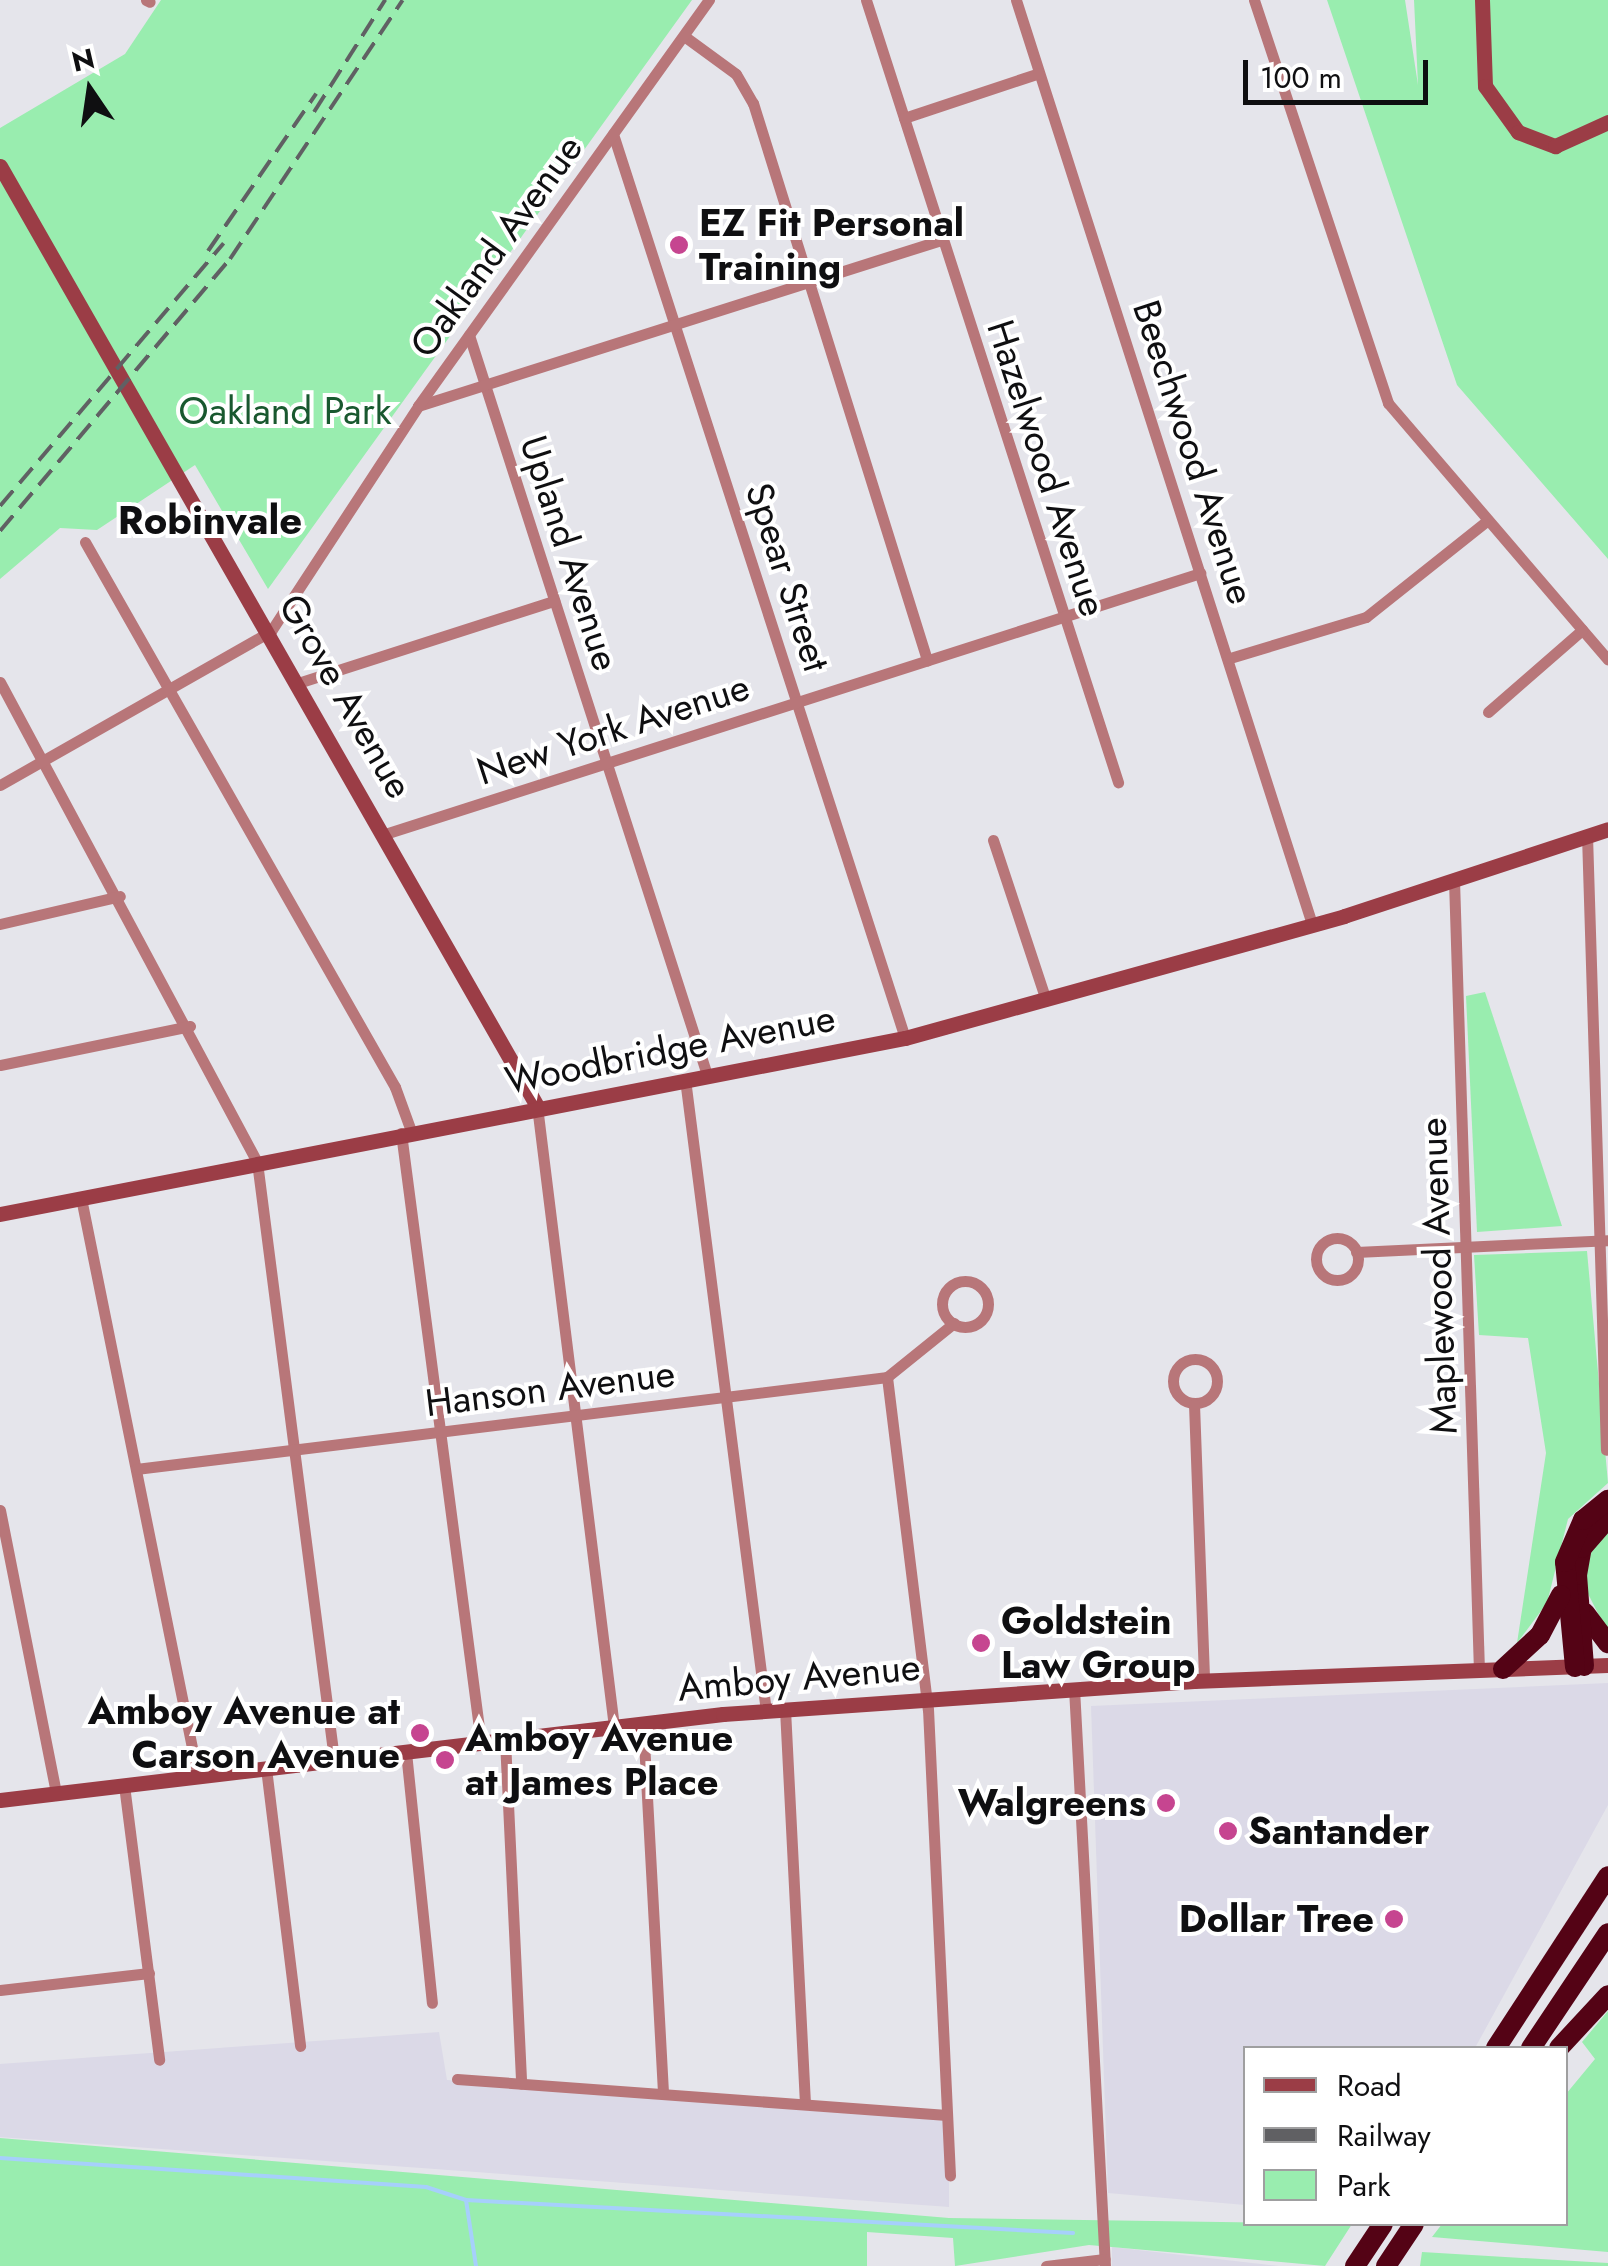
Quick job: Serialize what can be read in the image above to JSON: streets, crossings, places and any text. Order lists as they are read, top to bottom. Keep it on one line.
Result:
{"streets":{"street":["Oakland Avenue","Beechwood Avenue","Hazelwood Avenue","Upland Avenue","Spear Street","Grove Avenue","New York Avenue","Woodbridge Avenue","Maplewood Avenue","Hanson Avenue","Amboy Avenue"]},"crossings":[["Oakland Avenue","Upland Avenue"],["Oakland Avenue","Spear Street"],["Oakland Avenue","Grove Avenue"],["Beechwood Avenue","New York Avenue"],["Beechwood Avenue","Woodbridge Avenue"],["Hazelwood Avenue","New York Avenue"],["Upland Avenue","New York Avenue"],["Upland Avenue","Woodbridge Avenue"],["Spear Street","New York Avenue"],["Spear Street","Woodbridge Avenue"],["Grove Avenue","New York Avenue"],["Grove Avenue","Woodbridge Avenue"],["Woodbridge Avenue","Maplewood Avenue"],["Maplewood Avenue","Amboy Avenue"]],"districts":["Robinvale"],"parks":["Oakland Park"],"places":["EZ Fit Personal Training","Goldstein Law Group","Amboy Avenue at Carson Avenue","Amboy Avenue at James Place","Walgreens","Santander","Dollar Tree"],"legend":["Road","Railway","Park"],"scale_bar":"100 m","north":"top"}
